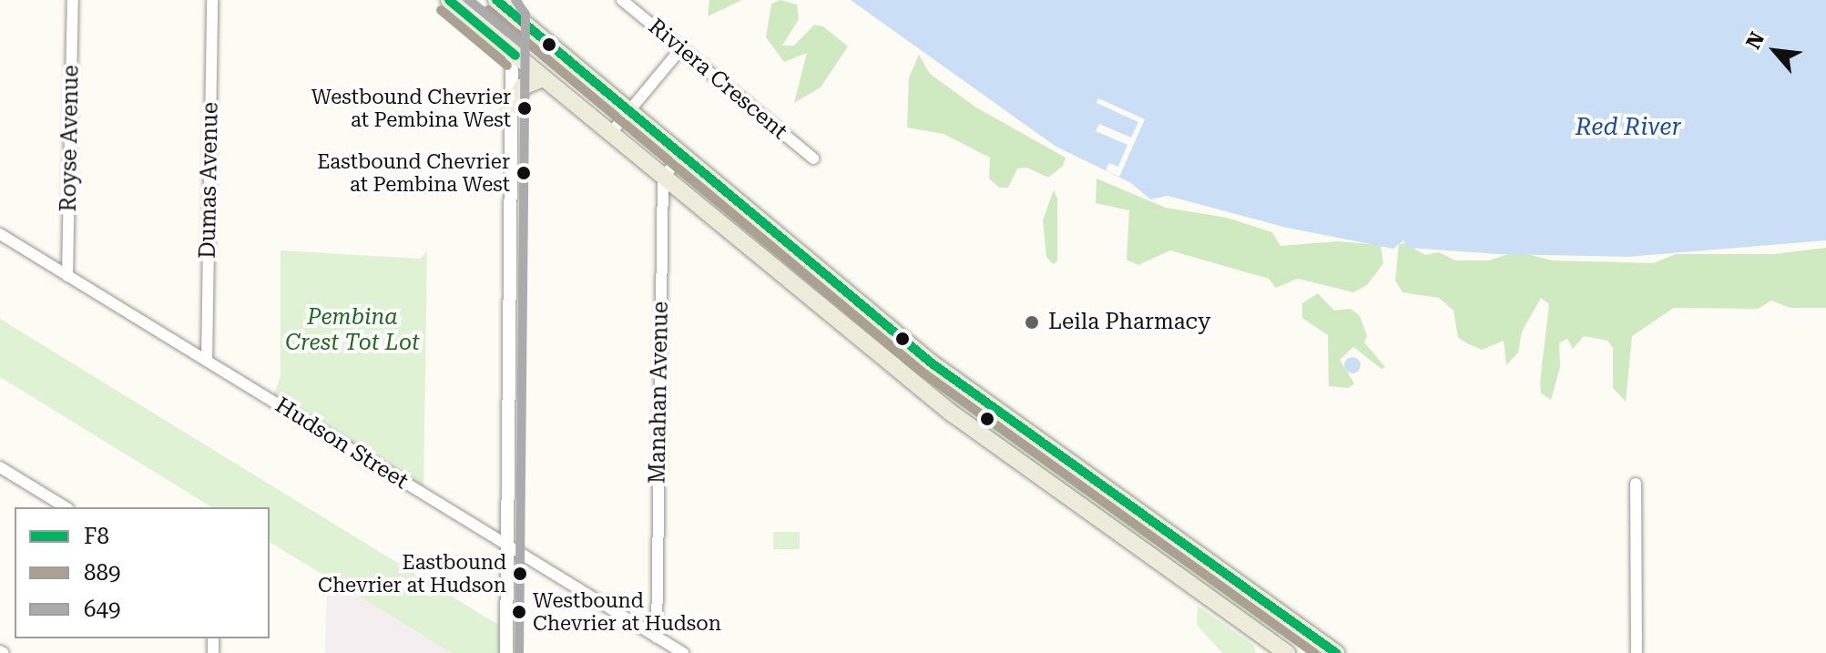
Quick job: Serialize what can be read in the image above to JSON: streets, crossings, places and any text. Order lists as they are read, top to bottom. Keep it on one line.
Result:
{"streets":{"street":["Riviera Crescent","Royse Avenue","Dumas Avenue","Manahan Avenue","Hudson Street"]},"crossings":[["Royse Avenue","Hudson Street"],["Dumas Avenue","Hudson Street"],["Manahan Avenue","Hudson Street"]],"water":["Red River"],"parks":["Pembina Crest Tot Lot"],"places":["Westbound Chevrier at Pembina West","Eastbound Chevrier at Pembina West","Leila Pharmacy","Eastbound Chevrier at Hudson","Westbound Chevrier at Hudson"],"lines":["transit line F8","transit line 649","transit line 889"],"legend":["F8","889","649"],"north":"top left"}
